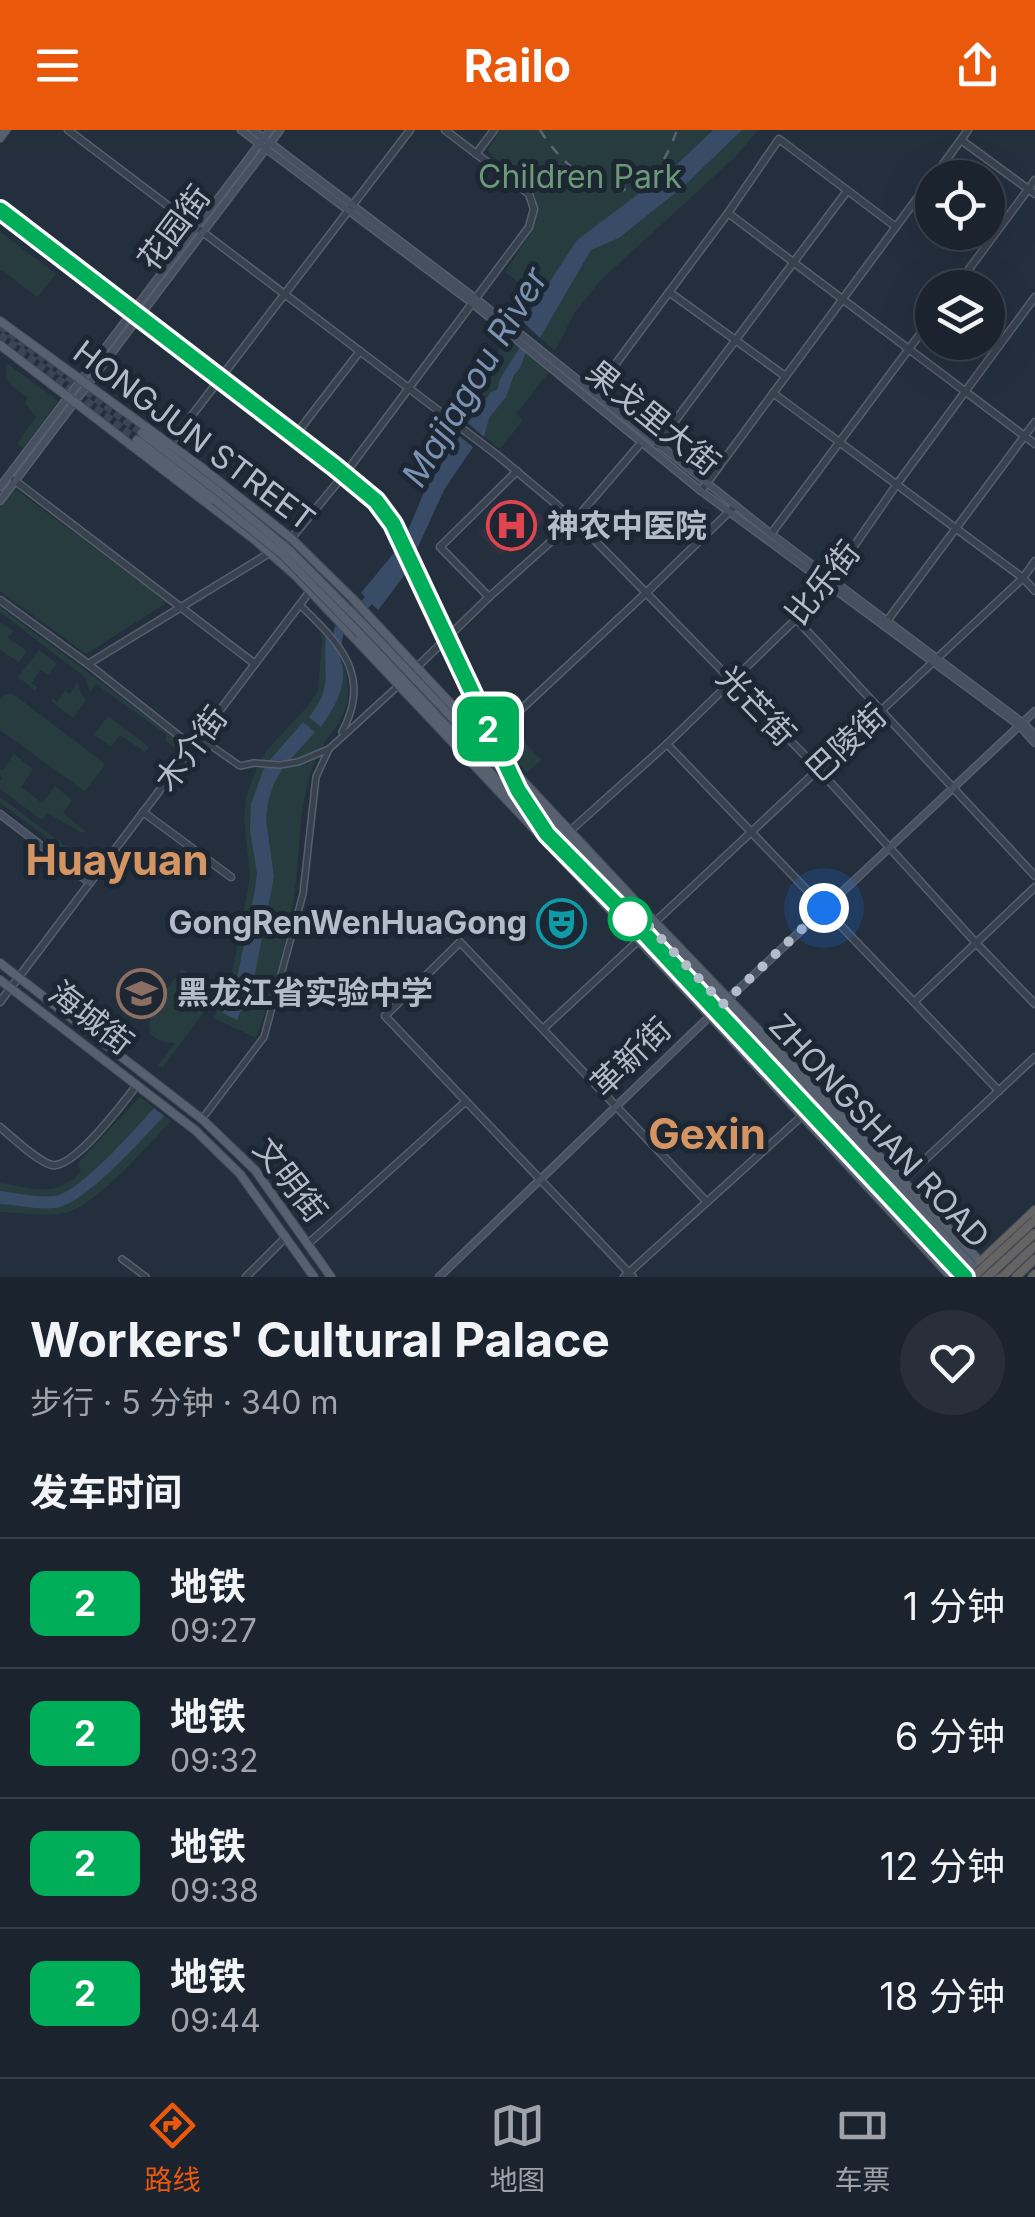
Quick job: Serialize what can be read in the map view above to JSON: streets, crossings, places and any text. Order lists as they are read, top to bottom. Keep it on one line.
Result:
{"streets":{"main road":["花园街","果戈里大街","HONGJUN STREET","海城街","革新街","ZHONGSHAN ROAD","文明街"],"street":["比乐街","光芒街","巴陵街","木介街"]},"crossings":[["花园街","果戈里大街"],["花园街","HONGJUN STREET"],["花园街","光芒街"],["果戈里大街","比乐街"],["果戈里大街","巴陵街"],["果戈里大街","革新街"],["HONGJUN STREET","木介街"],["HONGJUN STREET","ZHONGSHAN ROAD"],["比乐街","光芒街"],["光芒街","巴陵街"],["光芒街","革新街"],["木介街","海城街"],["海城街","文明街"],["革新街","ZHONGSHAN ROAD"]],"districts":["Huayuan","Gexin"],"water":["Majiagou River"],"parks":["Children Park"],"places":{"hospital":["神农中医院"],"theatre":["GongRenWenHuaGong"],"school or university":["黑龙江省实验中学"]},"lines":["metro line 2"],"page":{"header":"Railo","on_map":"2","heading":[["Workers' Cultural Palace","步行 · 5 分钟 · 340 m"],"发车时间"],"list":[{"mark":"2","name":"地铁","note":"09:27","value":"1 分钟"},{"mark":"2","name":"地铁","note":"09:32","value":"6 分钟"},{"mark":"2","name":"地铁","note":"09:38","value":"12 分钟"},{"mark":"2","name":"地铁","note":"09:44","value":"18 分钟"}],"tabs":["路线","地图","车票"]}}
